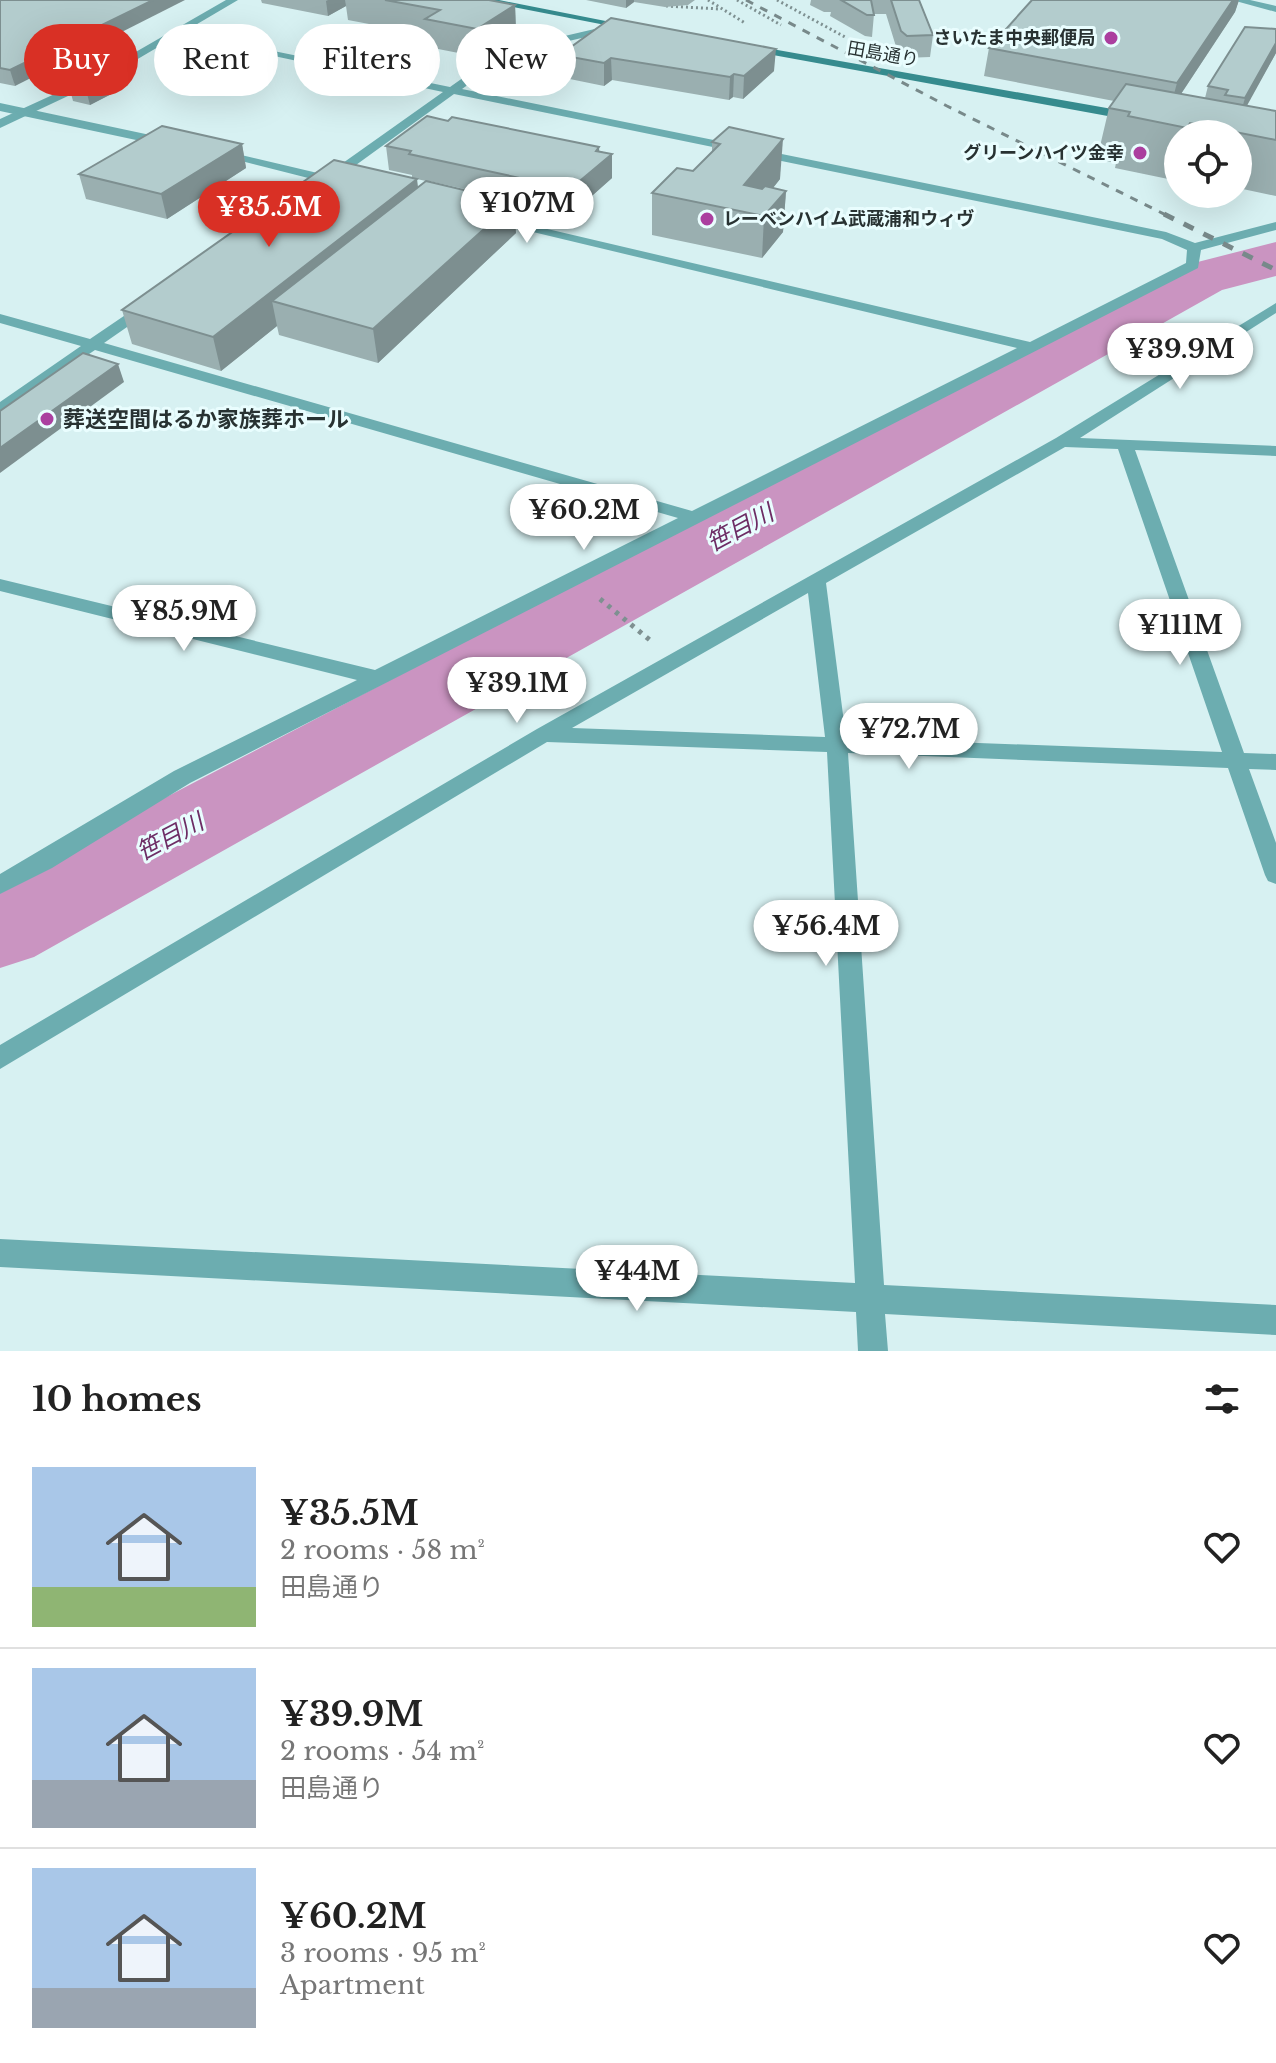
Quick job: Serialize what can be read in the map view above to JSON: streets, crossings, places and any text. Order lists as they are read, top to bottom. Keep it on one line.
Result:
{"streets":{"main road":["田島通り"]},"water":["笹目川"],"places":["さいたま中央郵便局","グリーンハイツ金幸","レーベンハイム武蔵浦和ウィヴ","葬送空間はるか家族葬ホール"],"page":{"chip":["Buy","Rent","Filters","New"],"price":["¥107M","¥35.5M","¥39.9M","¥60.2M","¥85.9M","¥111M","¥39.1M","¥72.7M","¥56.4M","¥44M"],"heading":"10 homes","list":[{"name":"¥35.5M","note":"2 rooms · 58 m² · 田島通り"},{"name":"¥39.9M","note":"2 rooms · 54 m² · 田島通り"},{"name":"¥60.2M","note":"3 rooms · 95 m² · Apartment"}]}}
